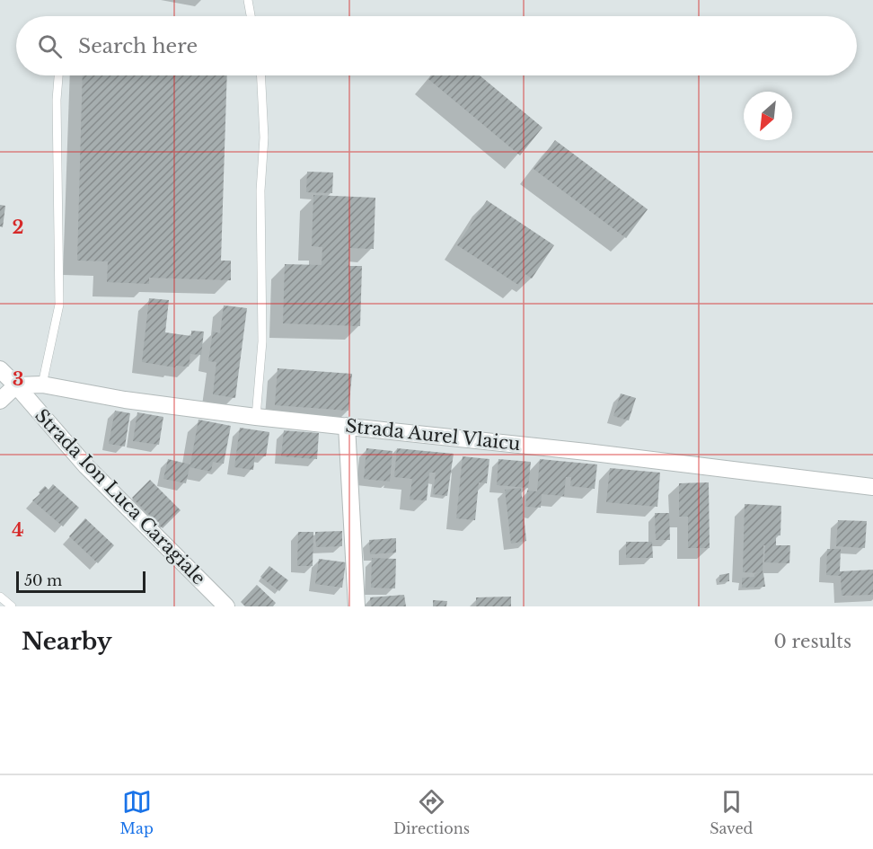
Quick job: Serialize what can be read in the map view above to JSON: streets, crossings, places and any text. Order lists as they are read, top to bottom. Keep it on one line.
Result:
{"streets":{"street":["Strada Aurel Vlaicu","Strada Ion Luca Caragiale"]},"crossings":[["Strada Aurel Vlaicu","Strada Ion Luca Caragiale"]],"scale_bar":"50 m","north":"bottom left","page":{"search":"Search here","scale":"50 m","heading":["Nearby","0 results"],"nav":["Map","Directions","Saved"]},"grid":{"rows":["2","3","4"]}}
